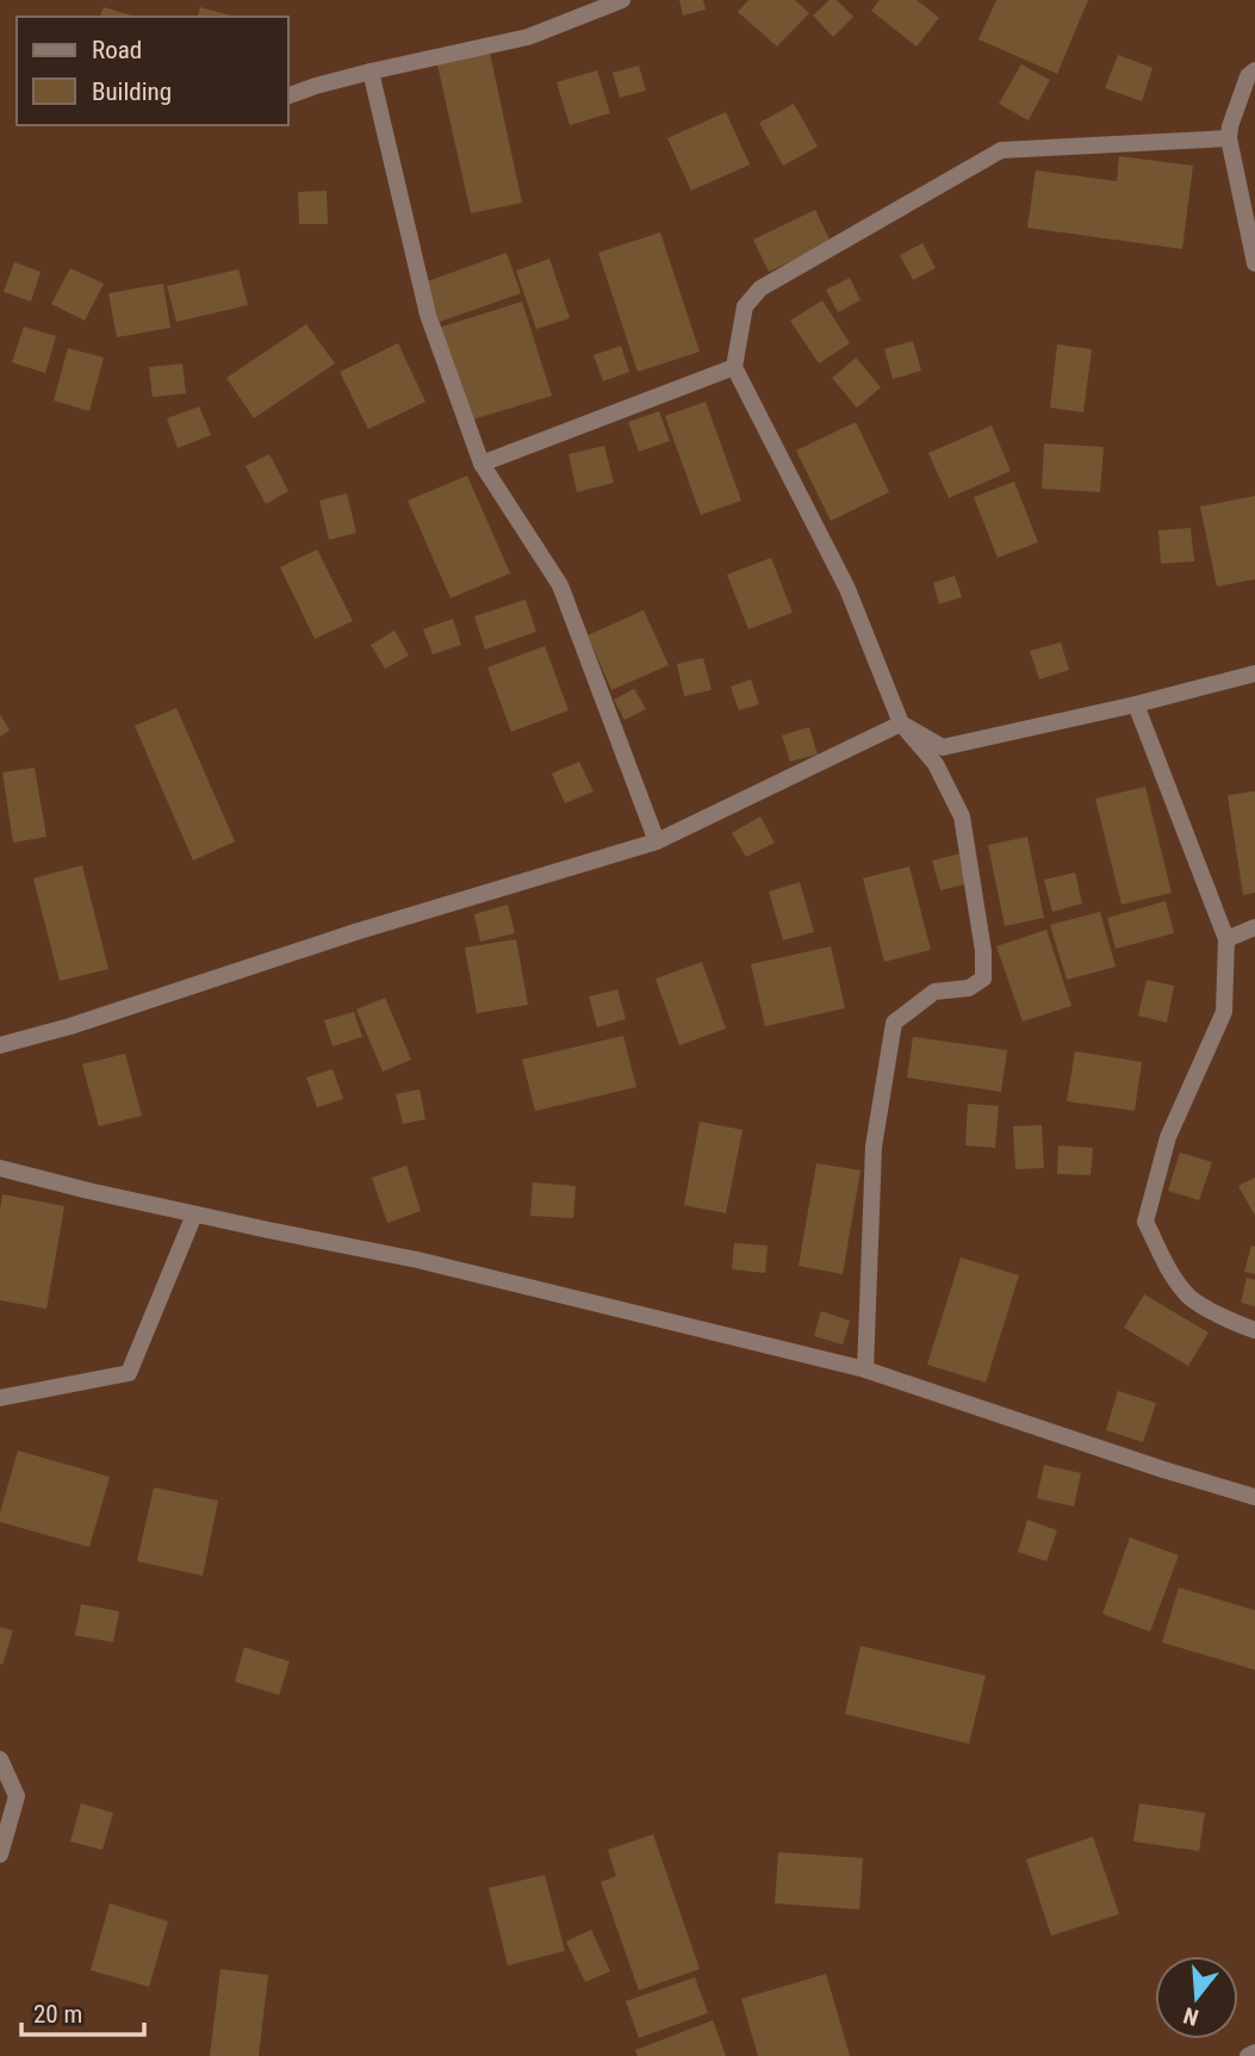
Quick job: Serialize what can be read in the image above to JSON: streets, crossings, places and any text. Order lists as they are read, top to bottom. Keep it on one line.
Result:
{"legend":["Road","Building"],"scale_bar":"20 m","north":"bottom"}
